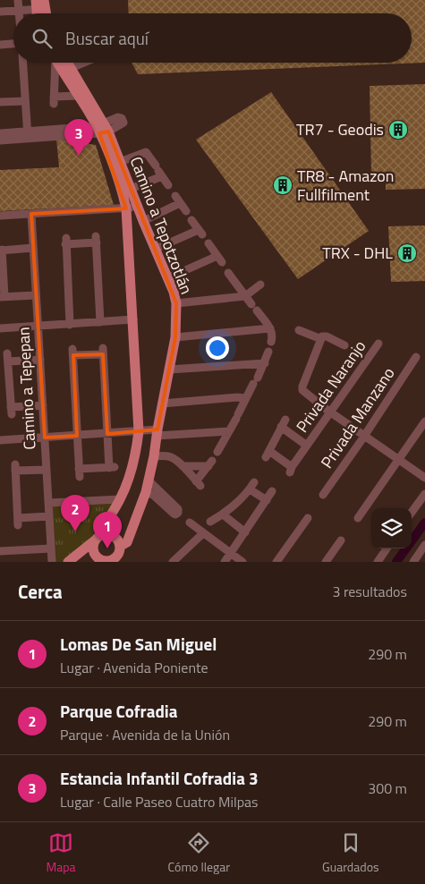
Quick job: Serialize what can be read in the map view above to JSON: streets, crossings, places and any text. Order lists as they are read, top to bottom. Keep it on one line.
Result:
{"streets":{"main road":["Camino a Tepotzotlán"],"street":["Privada Naranjo","Camino a Tepepan","Privada Manzano"]},"places":{"building":["TR7 - Geodis","TR8 - Amazon Fullfilment","TRX - DHL"]},"page":{"search":"Buscar aquí","pins":["3","2","1"],"heading":["Cerca","3 resultados"],"list":[{"mark":"1","name":"Lomas De San Miguel","note":"Lugar · Avenida Poniente","value":"290 m"},{"mark":"2","name":"Parque Cofradia","note":"Parque · Avenida de la Unión","value":"290 m"},{"mark":"3","name":"Estancia Infantil Cofradia 3","note":"Lugar · Calle Paseo Cuatro Milpas","value":"300 m"}],"nav":["Mapa","Cómo llegar","Guardados"]}}
